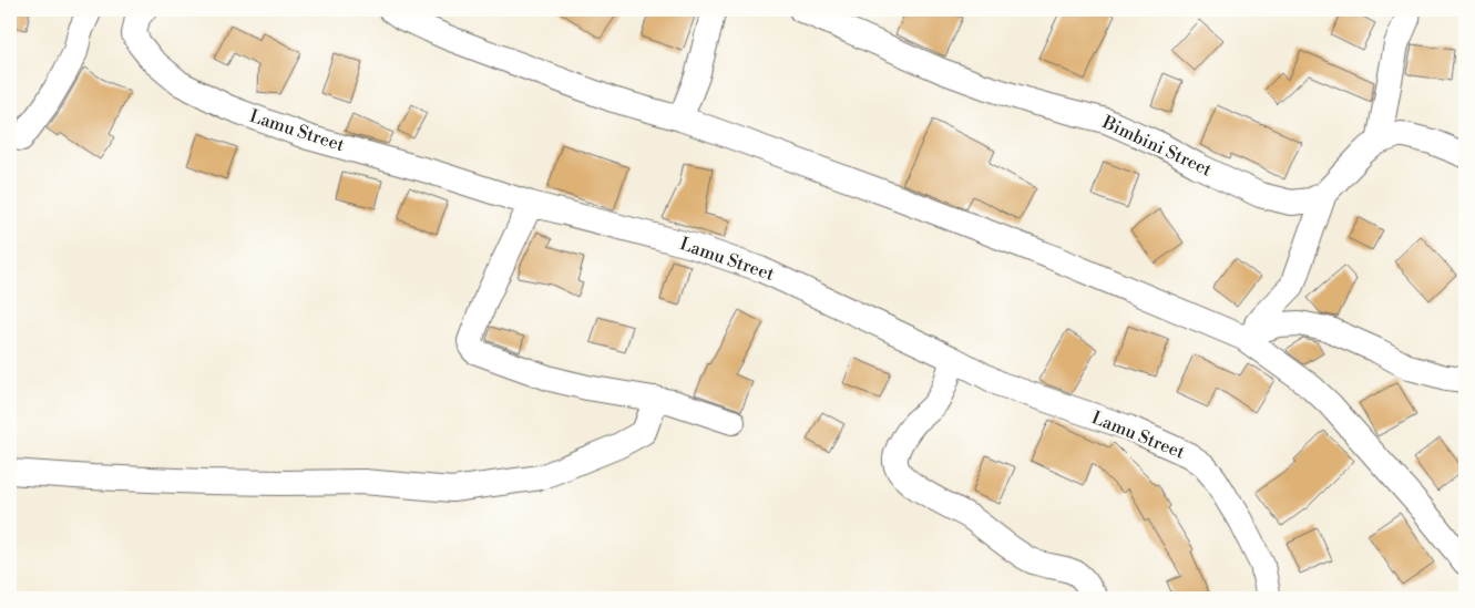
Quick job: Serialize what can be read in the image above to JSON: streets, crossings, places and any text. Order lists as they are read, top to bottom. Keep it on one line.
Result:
{"streets":{"street":["Lamu Street","Bimbini Street"]}}
